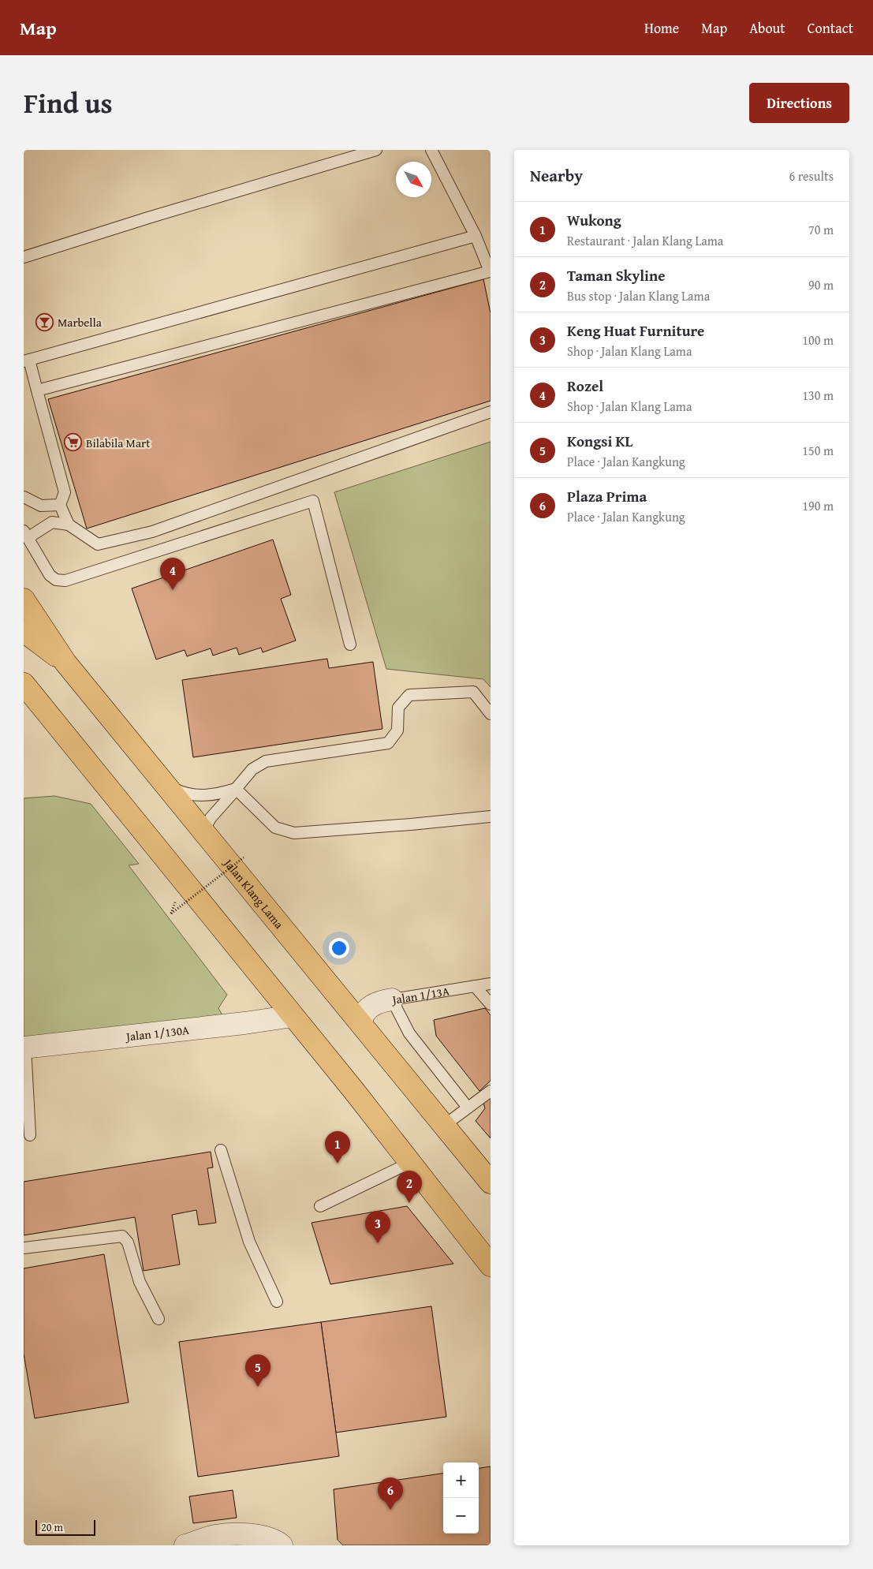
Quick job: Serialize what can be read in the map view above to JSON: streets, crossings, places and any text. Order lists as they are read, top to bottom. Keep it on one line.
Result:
{"streets":{"main road":["Jalan Klang Lama"],"street":["Jalan 1/13A","Jalan 1/130A"]},"crossings":[["Jalan Klang Lama","Jalan 1/13A"]],"places":{"bar":["Marbella"],"supermarket":["Bilabila Mart"]},"scale_bar":"20 m","north":"bottom right","page":{"header":"Map","nav":["Home","Map","About","Contact"],"title":"Find us","buttons":"Directions","heading":["Nearby","6 results"],"list":[{"mark":"1","name":"Wukong","note":"Restaurant · Jalan Klang Lama","value":"70 m"},{"mark":"2","name":"Taman Skyline","note":"Bus stop · Jalan Klang Lama","value":"90 m"},{"mark":"3","name":"Keng Huat Furniture","note":"Shop · Jalan Klang Lama","value":"100 m"},{"mark":"4","name":"Rozel","note":"Shop · Jalan Klang Lama","value":"130 m"},{"mark":"5","name":"Kongsi KL","note":"Place · Jalan Kangkung","value":"150 m"},{"mark":"6","name":"Plaza Prima","note":"Place · Jalan Kangkung","value":"190 m"}],"pins":["4","1","2","3","5","6"],"map_buttons":["+","−"],"scale":"20 m"}}
